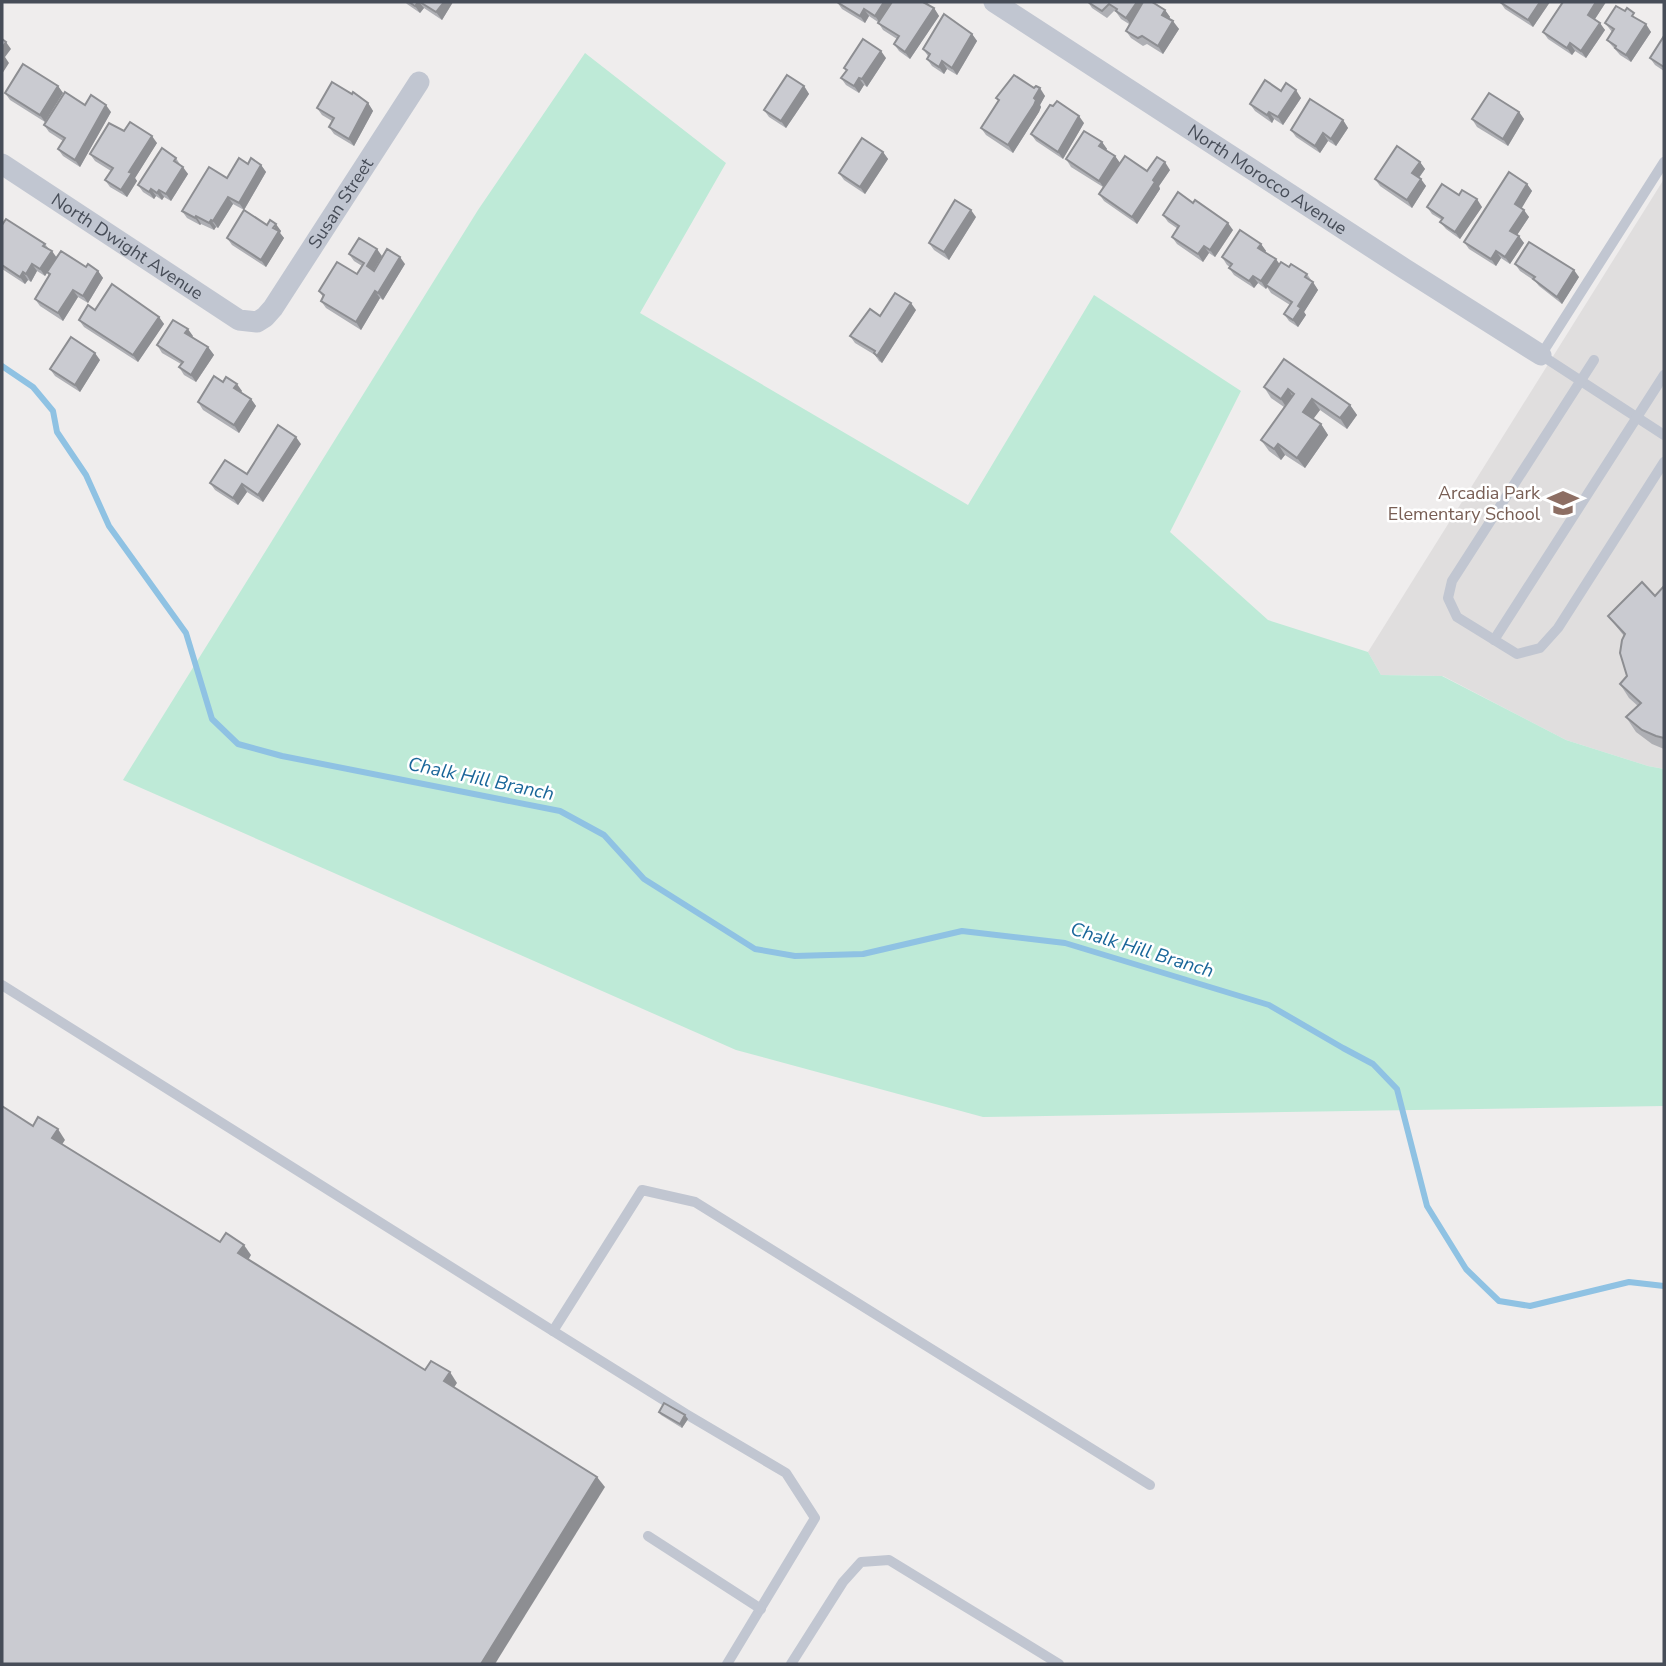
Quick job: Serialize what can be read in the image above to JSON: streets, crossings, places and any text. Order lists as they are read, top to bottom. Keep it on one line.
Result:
{"streets":{"street":["North Morocco Avenue","Susan Street","North Dwight Avenue"]},"crossings":[["Susan Street","North Dwight Avenue"]],"water":["Chalk Hill Branch"],"places":{"school or university":["Arcadia Park Elementary School"]}}
